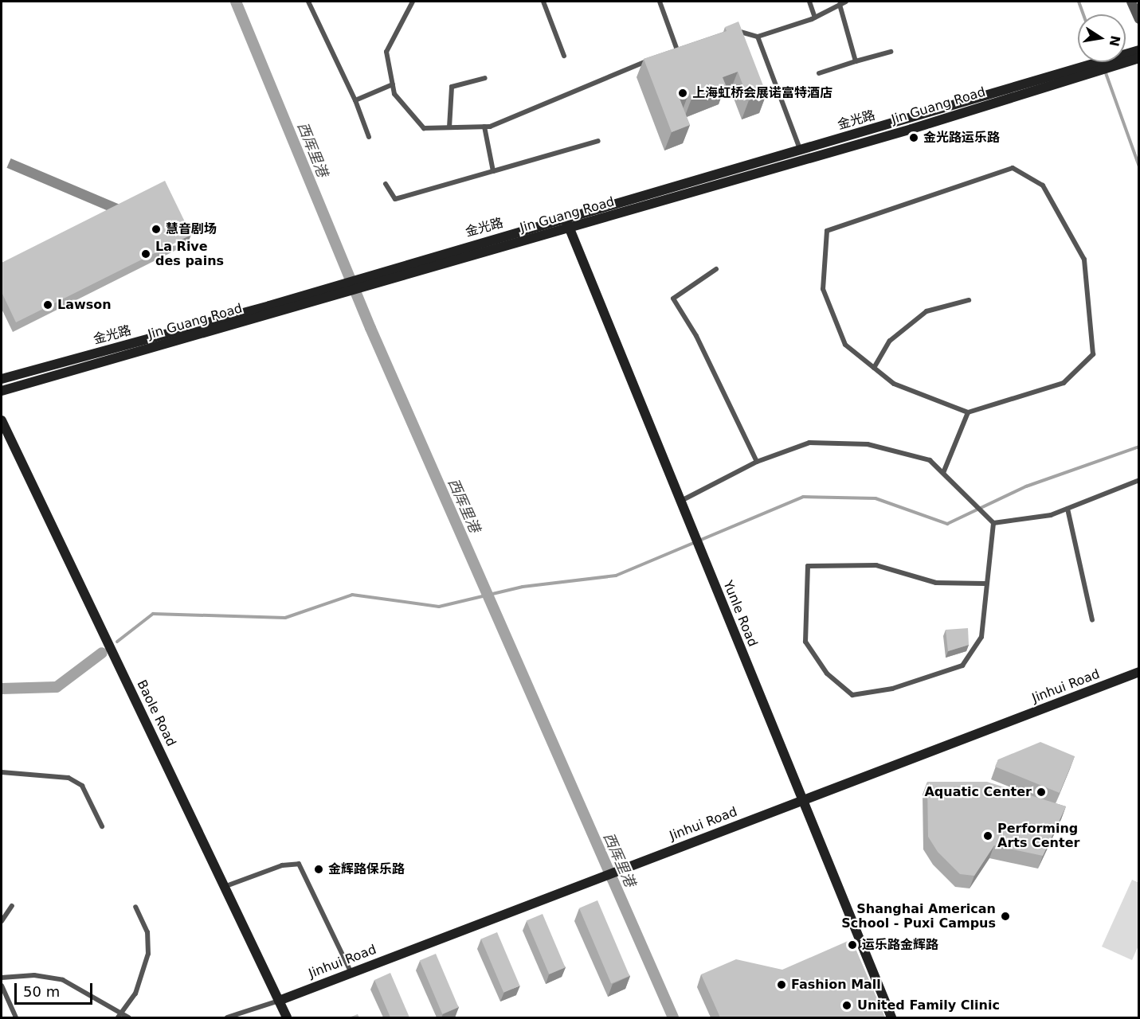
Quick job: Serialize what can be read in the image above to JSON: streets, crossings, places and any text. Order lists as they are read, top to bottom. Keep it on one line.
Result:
{"streets":{"street":["Jin Guang Road","金光路","Yunle Road","Jinhui Road","Baole Road"]},"crossings":[["Jin Guang Road","金光路"],["Jin Guang Road","Yunle Road"],["Yunle Road","Jinhui Road"],["Jinhui Road","Baole Road"]],"water":["西厍里港"],"places":["上海虹桥会展诺富特酒店","金光路运乐路","慧音剧场","La Rive des pains","Lawson","Aquatic Center","Performing Arts Center","金辉路保乐路","Shanghai American School - Puxi Campus","运乐路金辉路","Fashion Mall","United Family Clinic"],"scale_bar":"50 m","north":"right"}
